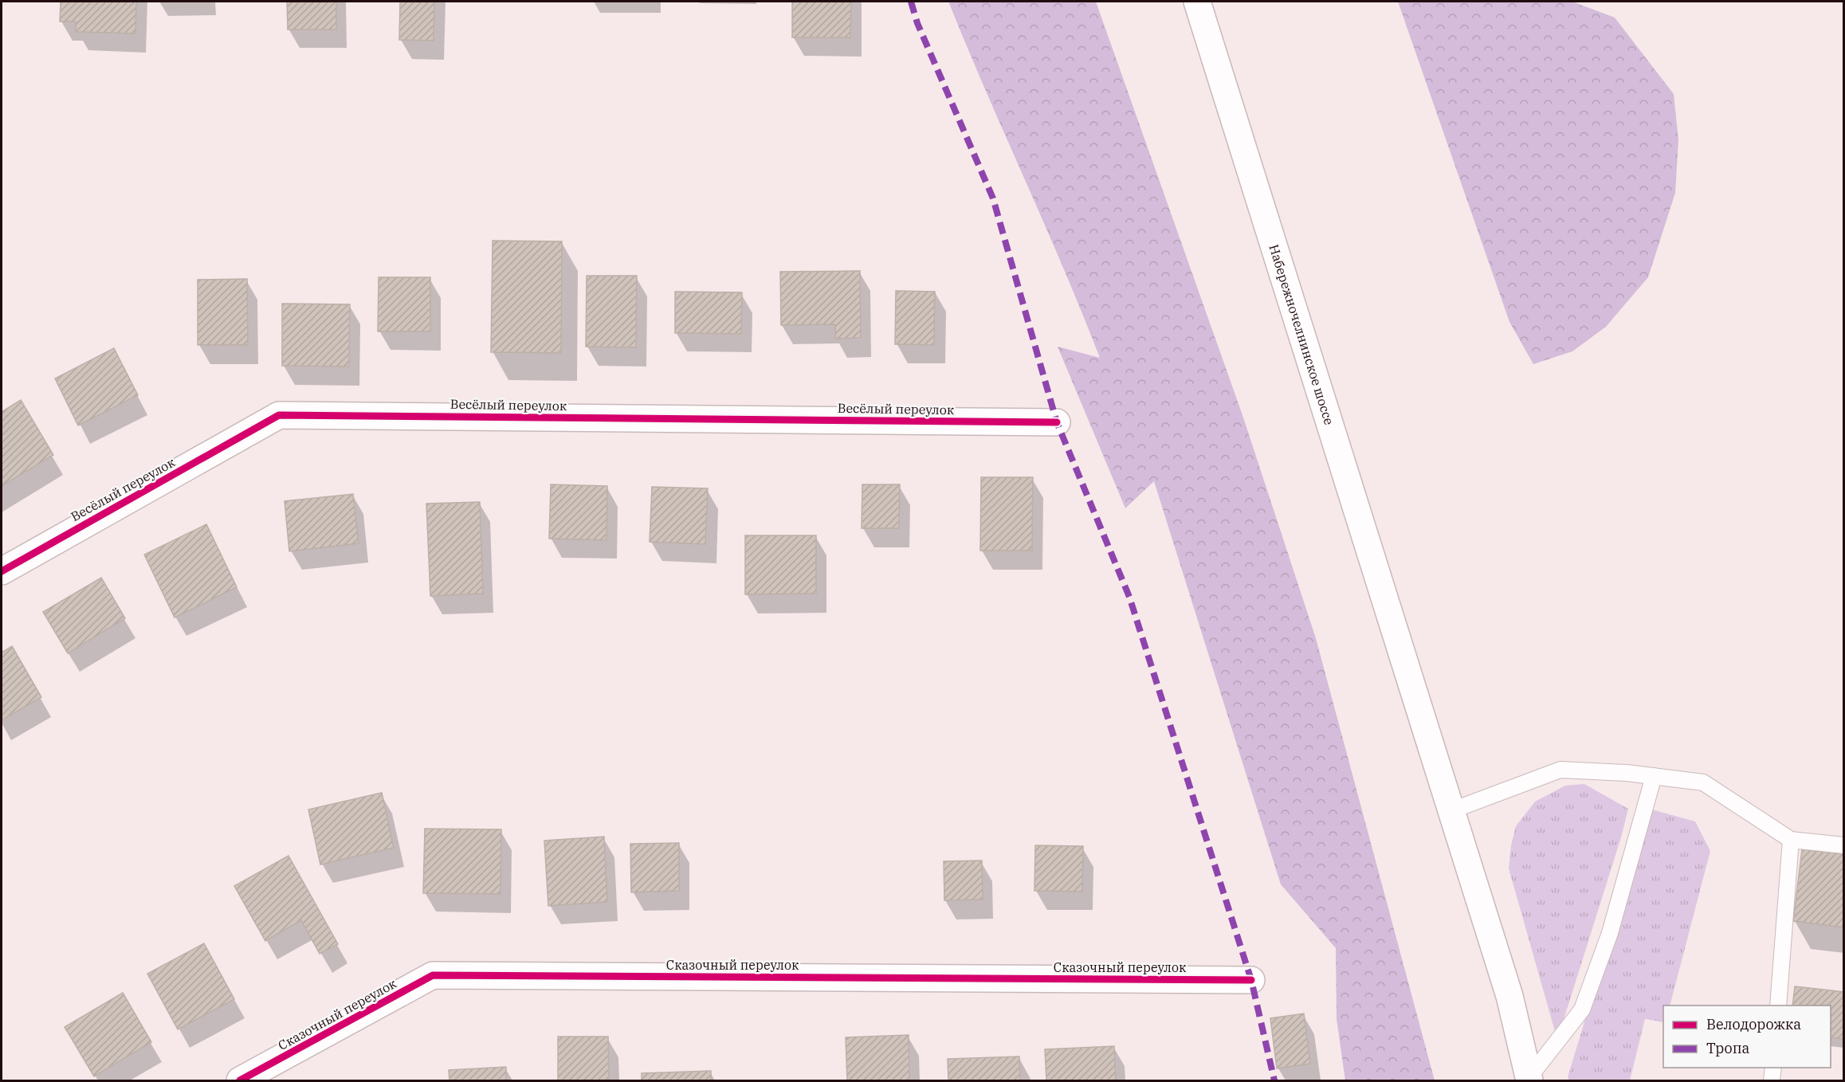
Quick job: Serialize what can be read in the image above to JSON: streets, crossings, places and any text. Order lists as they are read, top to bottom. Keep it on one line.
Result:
{"streets":{"street":["Набережночелнинское шоссе","Весёлый переулок","Сказочный переулок"]},"legend":["Велодорожка","Тропа"]}
